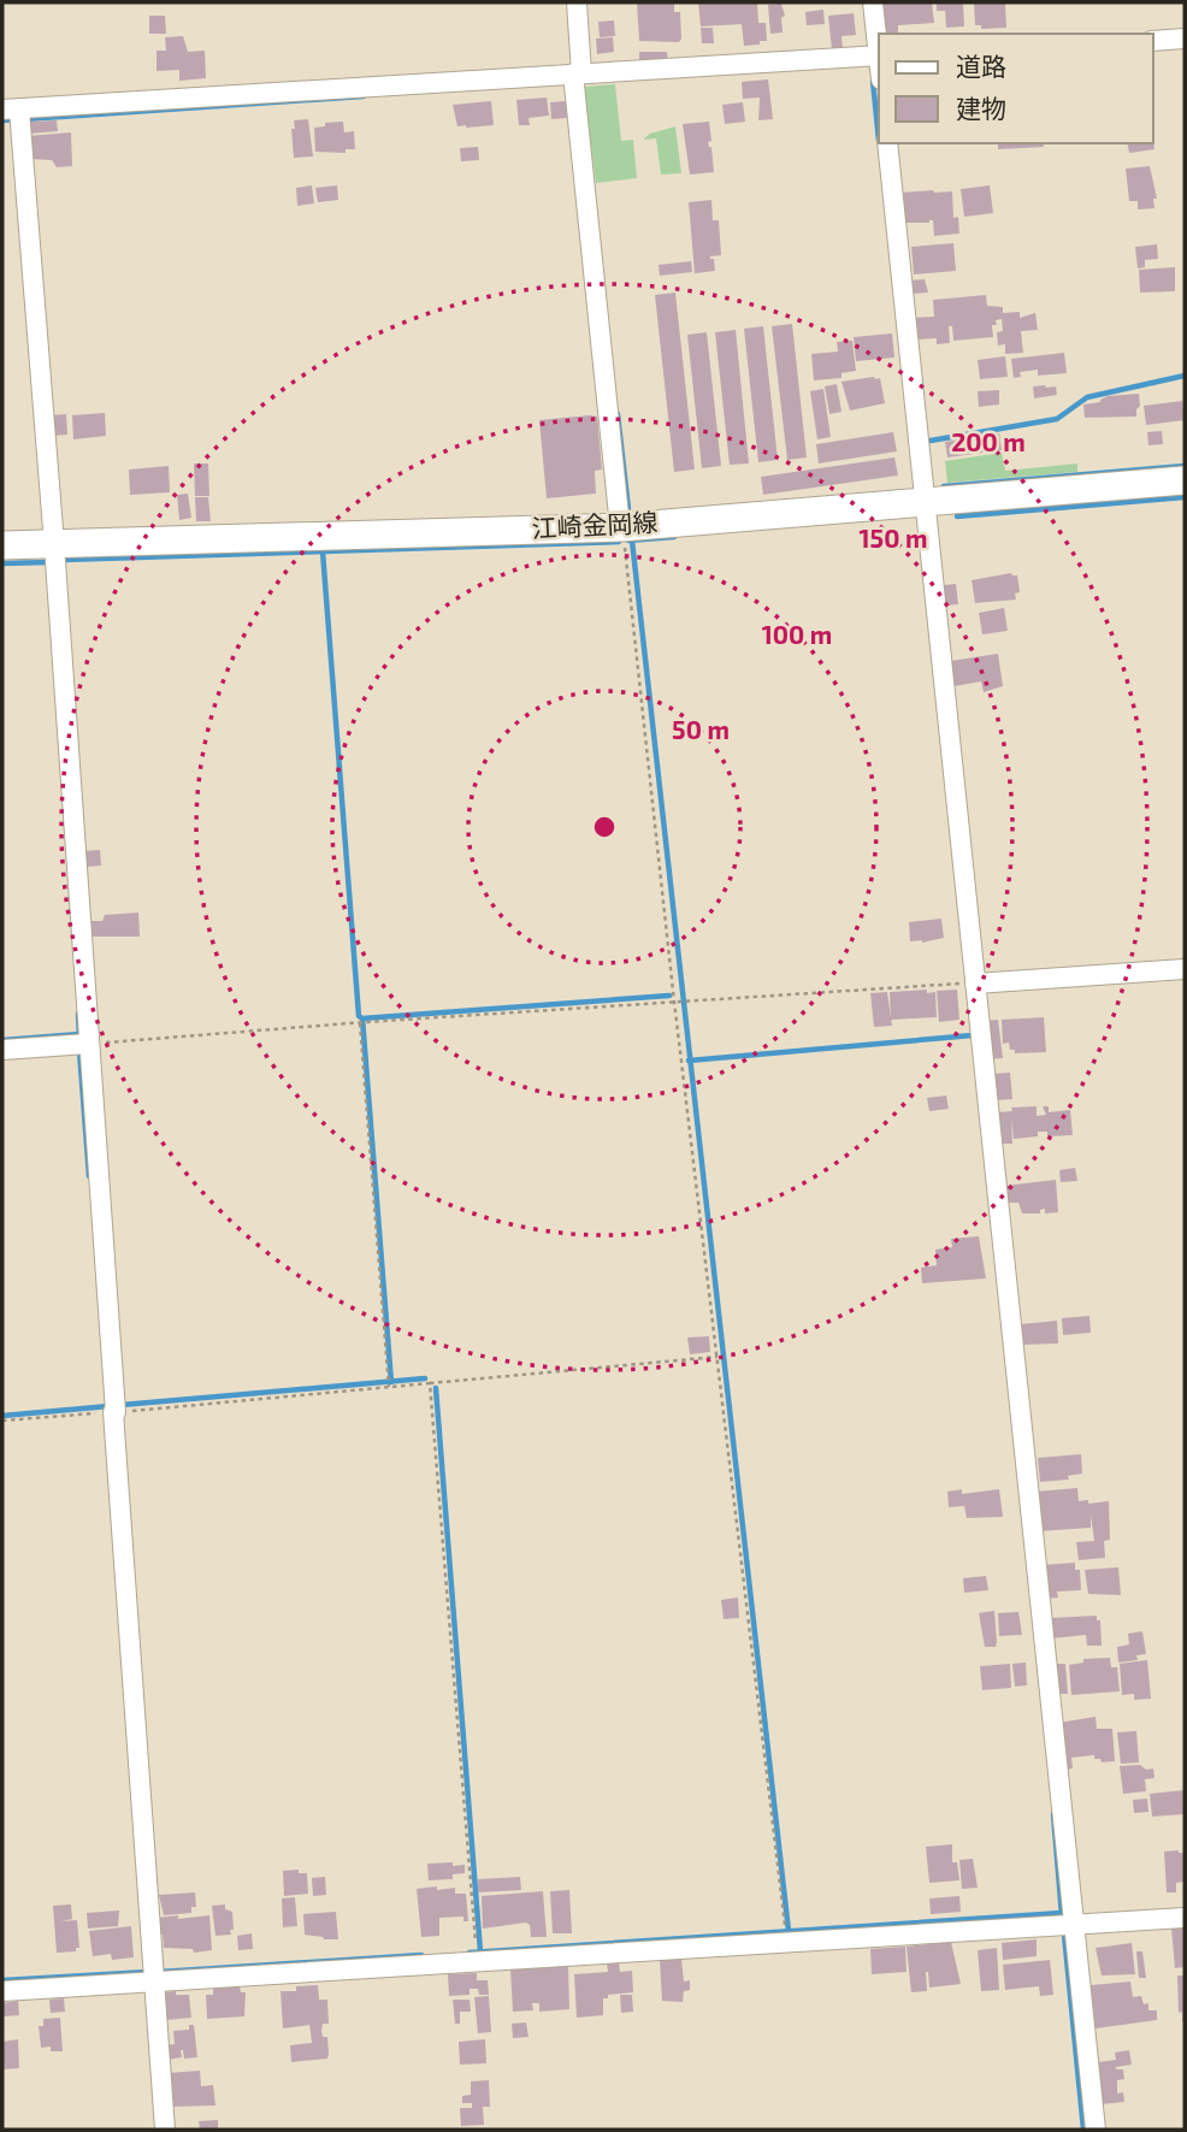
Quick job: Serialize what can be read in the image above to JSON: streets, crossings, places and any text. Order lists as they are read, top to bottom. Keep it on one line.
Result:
{"streets":{"main road":["江崎金岡線"]},"legend":["道路","建物"],"rings":["200 m","150 m","100 m","50 m"]}
